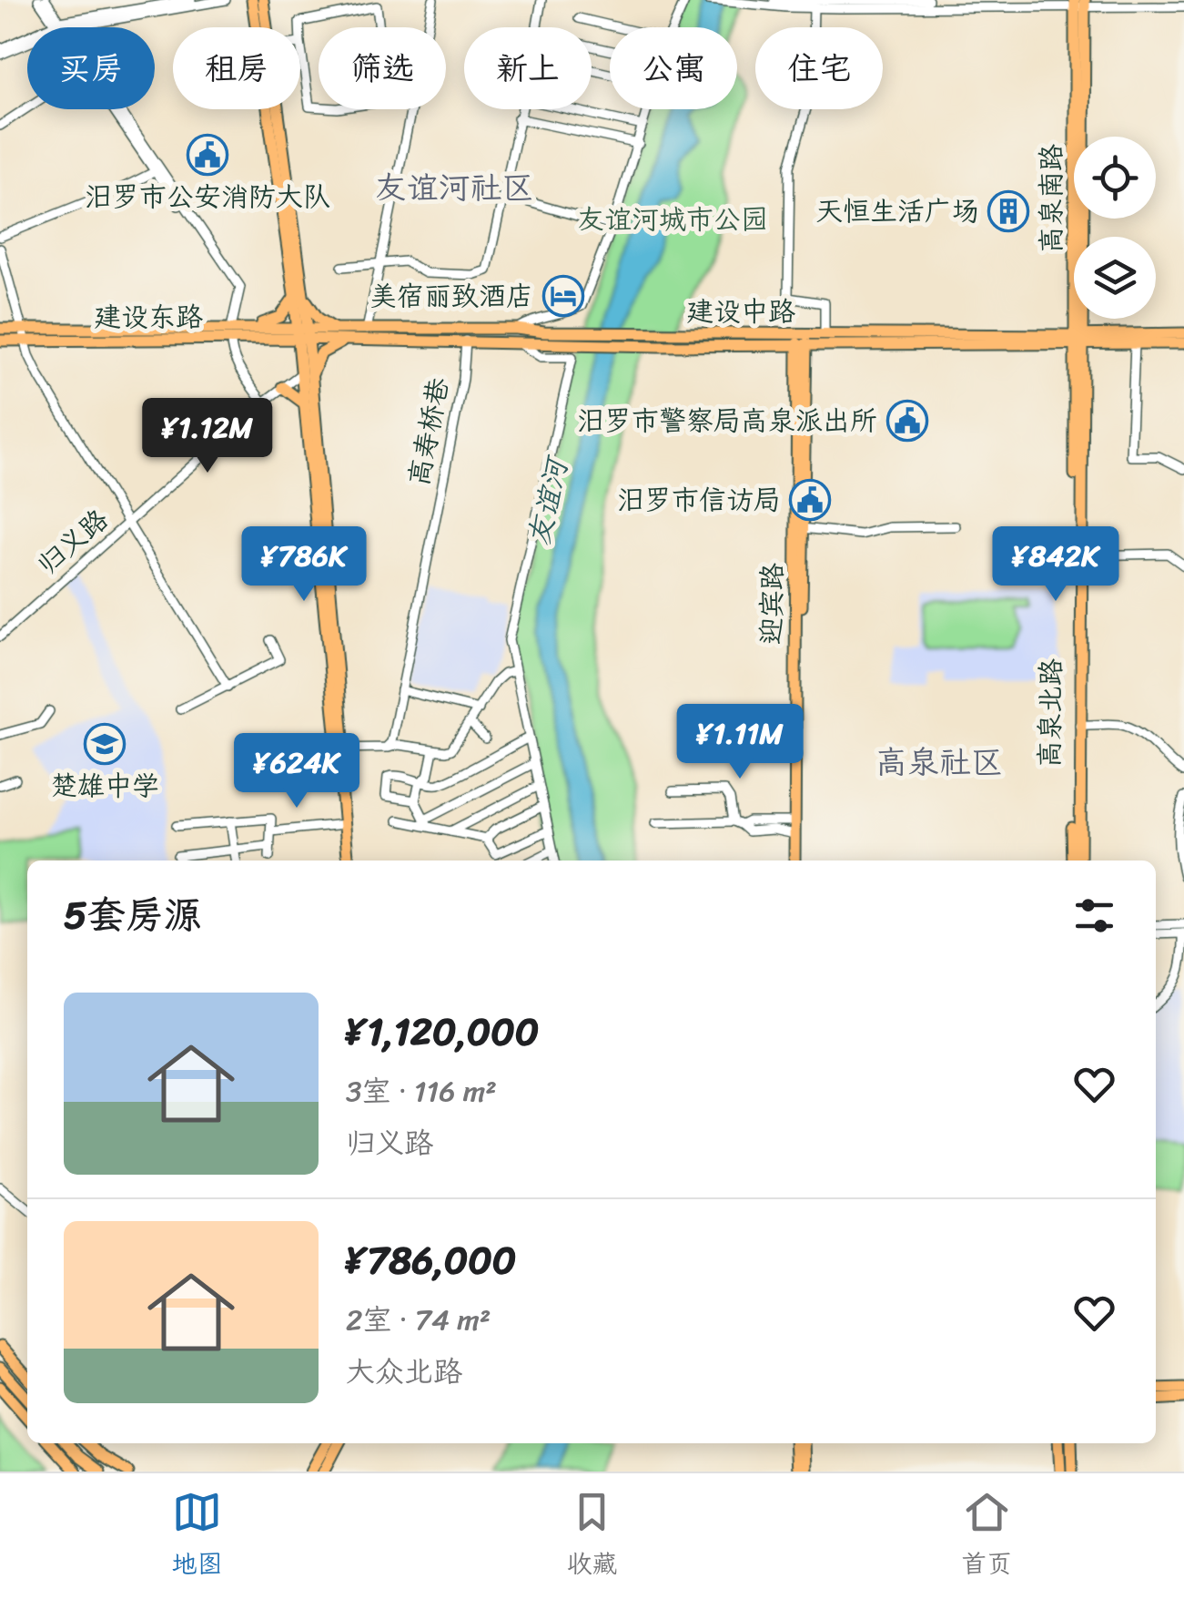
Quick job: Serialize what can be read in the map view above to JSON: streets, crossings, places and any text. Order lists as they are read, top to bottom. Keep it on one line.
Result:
{"streets":{"main road":["高泉南路","建设中路","建设东路","迎宾路","高泉北路"],"street":["高寿桥巷","归义路"]},"crossings":[["高泉南路","建设中路"],["高泉南路","高泉北路"],["建设中路","建设东路"],["建设中路","高寿桥巷"],["建设中路","迎宾路"],["建设中路","高泉北路"]],"districts":["友谊河社区","高泉社区"],"water":["友谊河"],"parks":["友谊河城市公园"],"places":{"public building":["汨罗市公安消防大队","汨罗市警察局高泉派出所","汨罗市信访局"],"building":["天恒生活广场"],"hotel":["美宿丽致酒店"],"school or university":["楚雄中学"]},"page":{"chip":["买房","租房","筛选","新上","公寓","住宅"],"price":["¥1.12M","¥786K","¥842K","¥1.11M","¥624K"],"heading":"5套房源","list":[{"name":"¥1,120,000","note":"3室 · 116 m² · 归义路"},{"name":"¥786,000","note":"2室 · 74 m² · 大众北路"}],"tabs":["地图","收藏","首页"]}}
